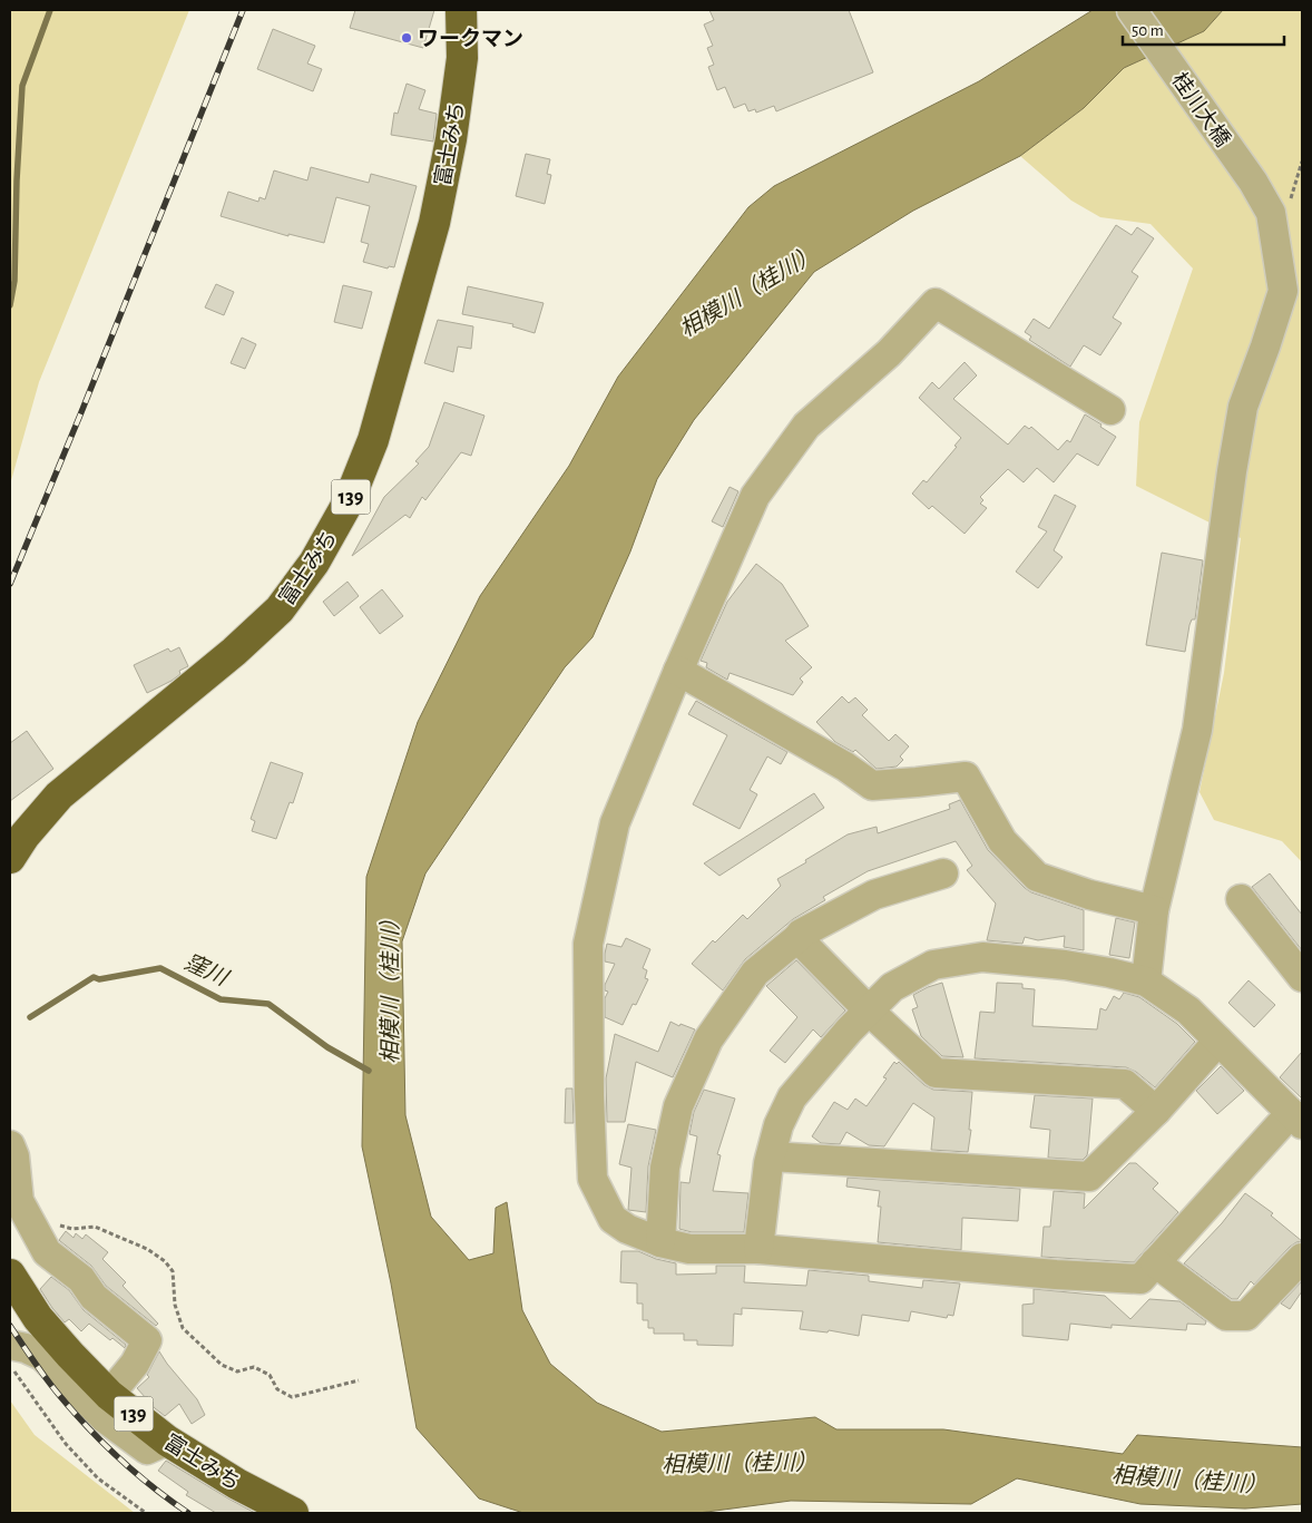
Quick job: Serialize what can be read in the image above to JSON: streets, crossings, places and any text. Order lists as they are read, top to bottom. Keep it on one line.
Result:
{"streets":{"highway":["富士みち","139"],"street":["桂川大橋"]},"water":["相模川（桂川）","窪川"],"places":["ワークマン"],"scale_bar":"50 m"}
